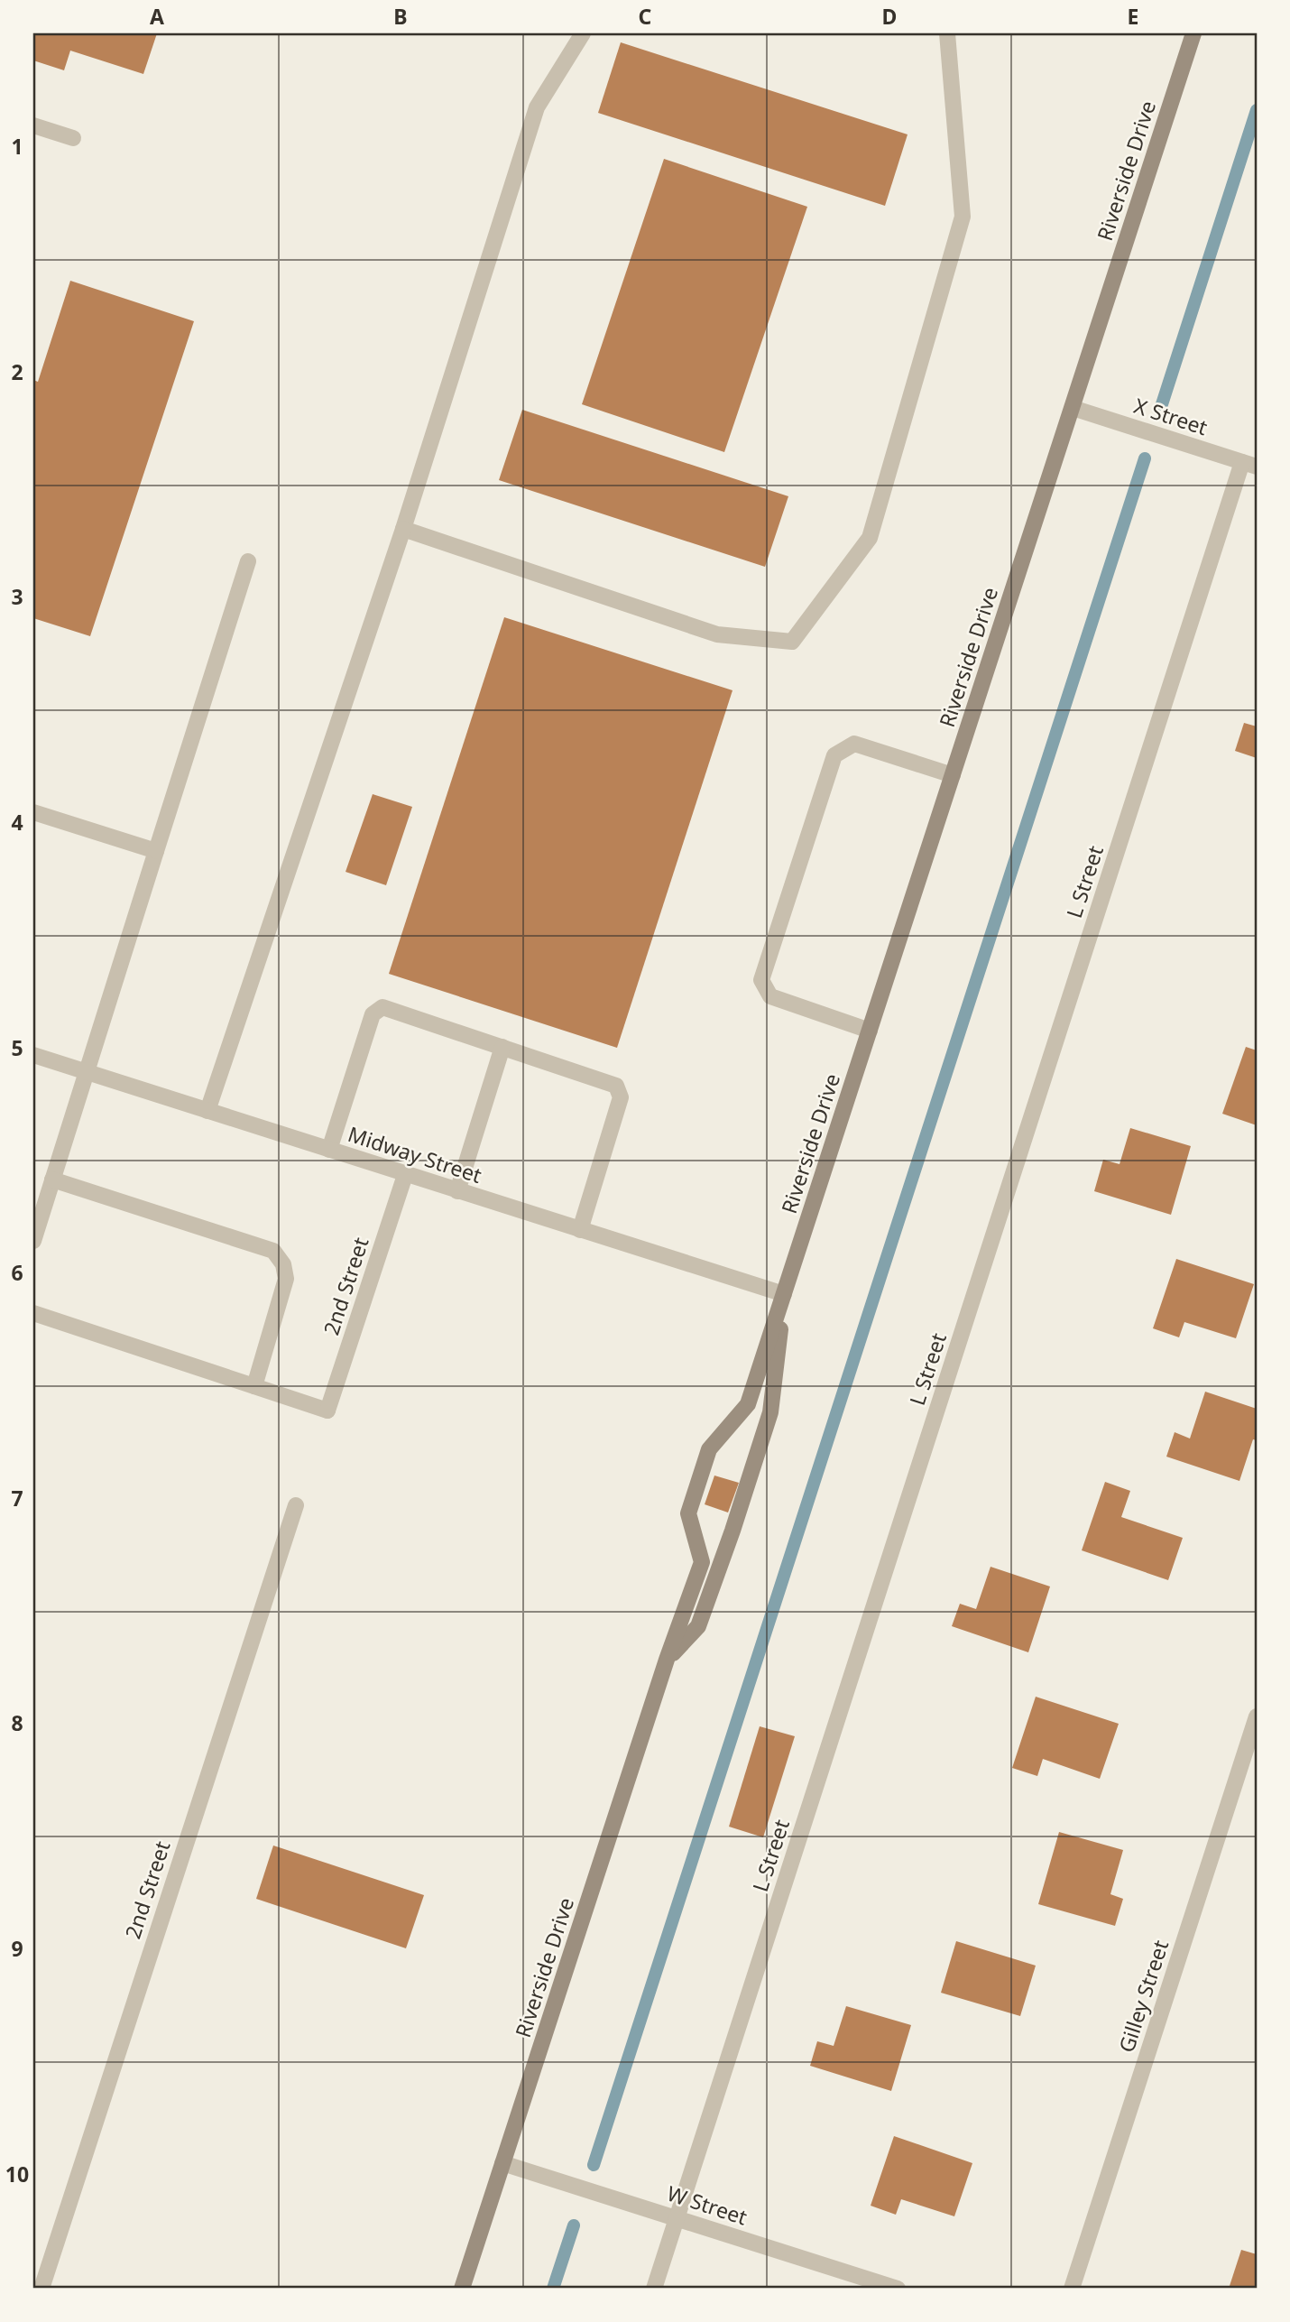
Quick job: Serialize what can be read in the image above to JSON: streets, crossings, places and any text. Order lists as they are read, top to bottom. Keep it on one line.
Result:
{"streets":{"street":["Riverside Drive","X Street","L Street","Midway Street","2nd Street","Gilley Street","W Street"]},"crossings":[["Riverside Drive","X Street"],["Riverside Drive","Midway Street"],["Riverside Drive","W Street"],["X Street","L Street"],["L Street","W Street"],["Midway Street","2nd Street"]],"grid":{"columns":["A","B","C","D","E"],"rows":["1","2","3","4","5","6","7","8","9","10"]}}
